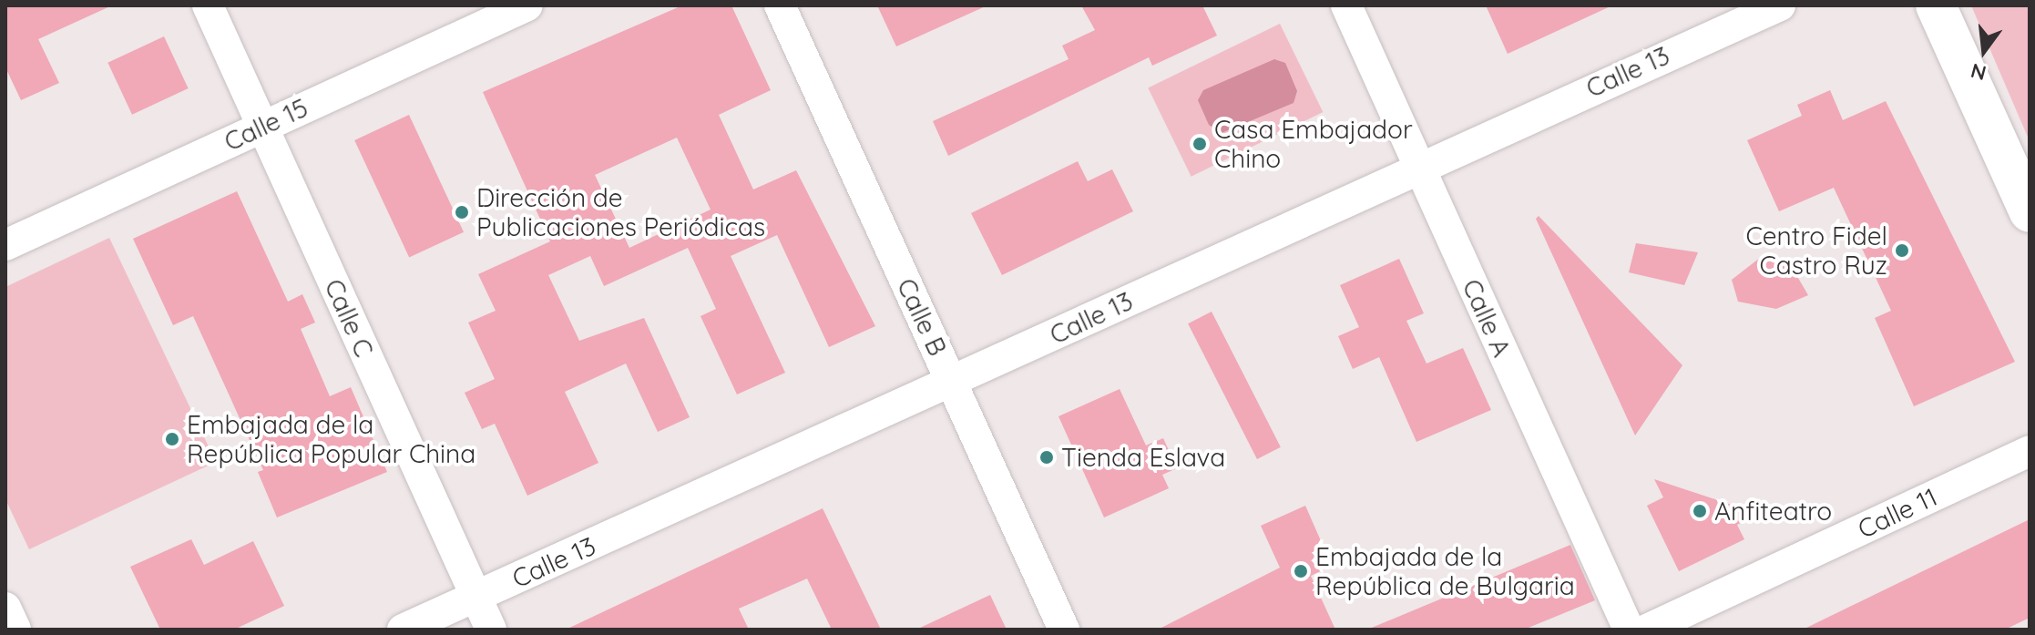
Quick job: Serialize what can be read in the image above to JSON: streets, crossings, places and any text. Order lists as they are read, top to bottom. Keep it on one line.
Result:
{"streets":{"street":["Calle 13","Calle 15","Calle B","Calle C","Calle A","Calle 11"]},"crossings":[["Calle 13","Calle B"],["Calle 13","Calle C"],["Calle 13","Calle A"],["Calle 15","Calle C"]],"places":["Casa Embajador Chino","Dirección de Publicaciones Periódicas","Centro Fidel Castro Ruz","Embajada de la República Popular China","Tienda Eslava","Anfiteatro","Embajada de la República de Bulgaria"],"north":"bottom"}
